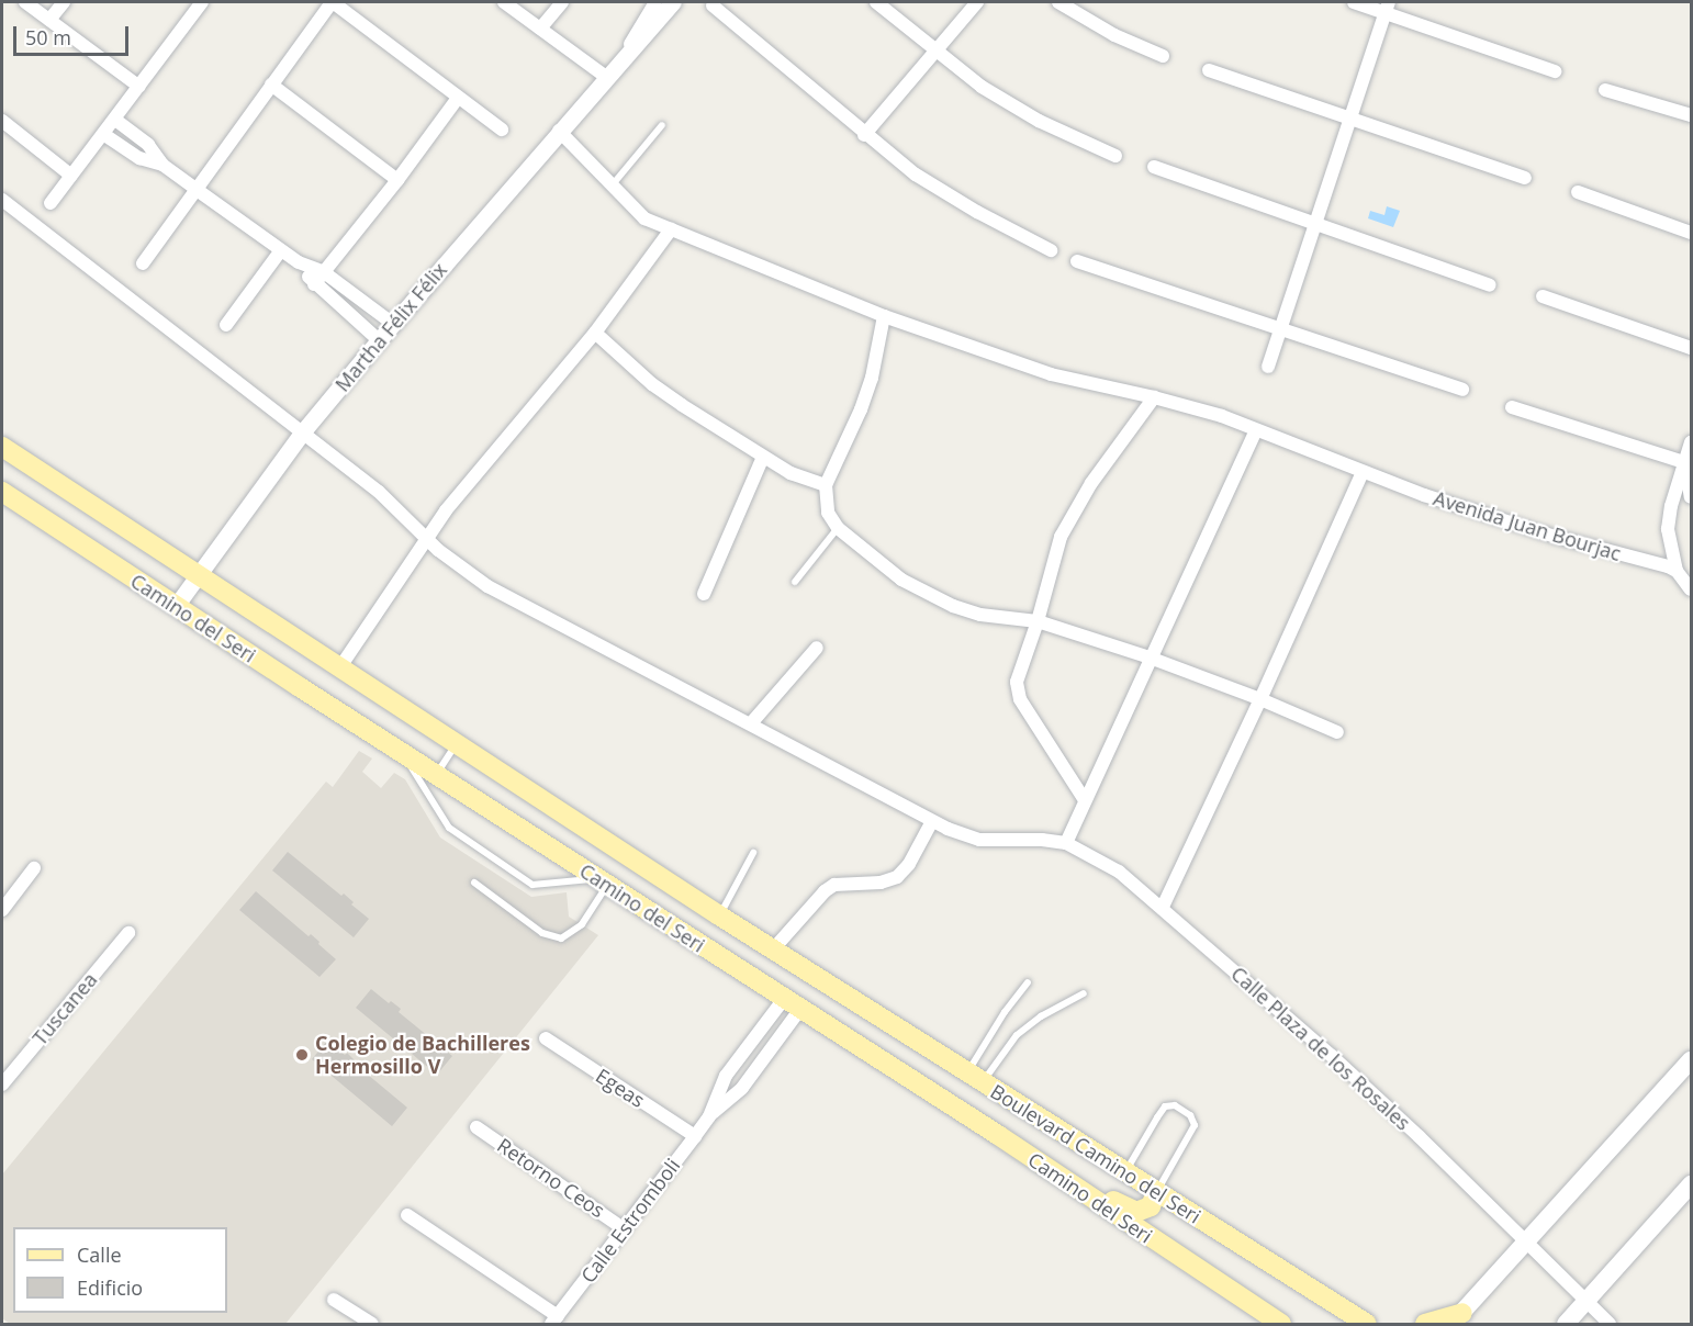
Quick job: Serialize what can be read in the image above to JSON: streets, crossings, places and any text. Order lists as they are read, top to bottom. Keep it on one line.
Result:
{"streets":{"main road":["Camino del Seri","Boulevard Camino del Seri"],"street":["Martha Félix Félix","Avenida Juan Bourjac","Tuscanea","Calle Plaza de los Rosales","Egeas","Retorno Ceos","Calle Estromboli"]},"crossings":[["Martha Félix Félix","Avenida Juan Bourjac"],["Martha Félix Félix","Camino del Seri"],["Martha Félix Félix","Calle Plaza de los Rosales"],["Camino del Seri","Boulevard Camino del Seri"],["Egeas","Calle Estromboli"],["Retorno Ceos","Calle Estromboli"]],"places":["Colegio de Bachilleres Hermosillo V"],"legend":["Calle","Edificio"],"scale_bar":"50 m"}
